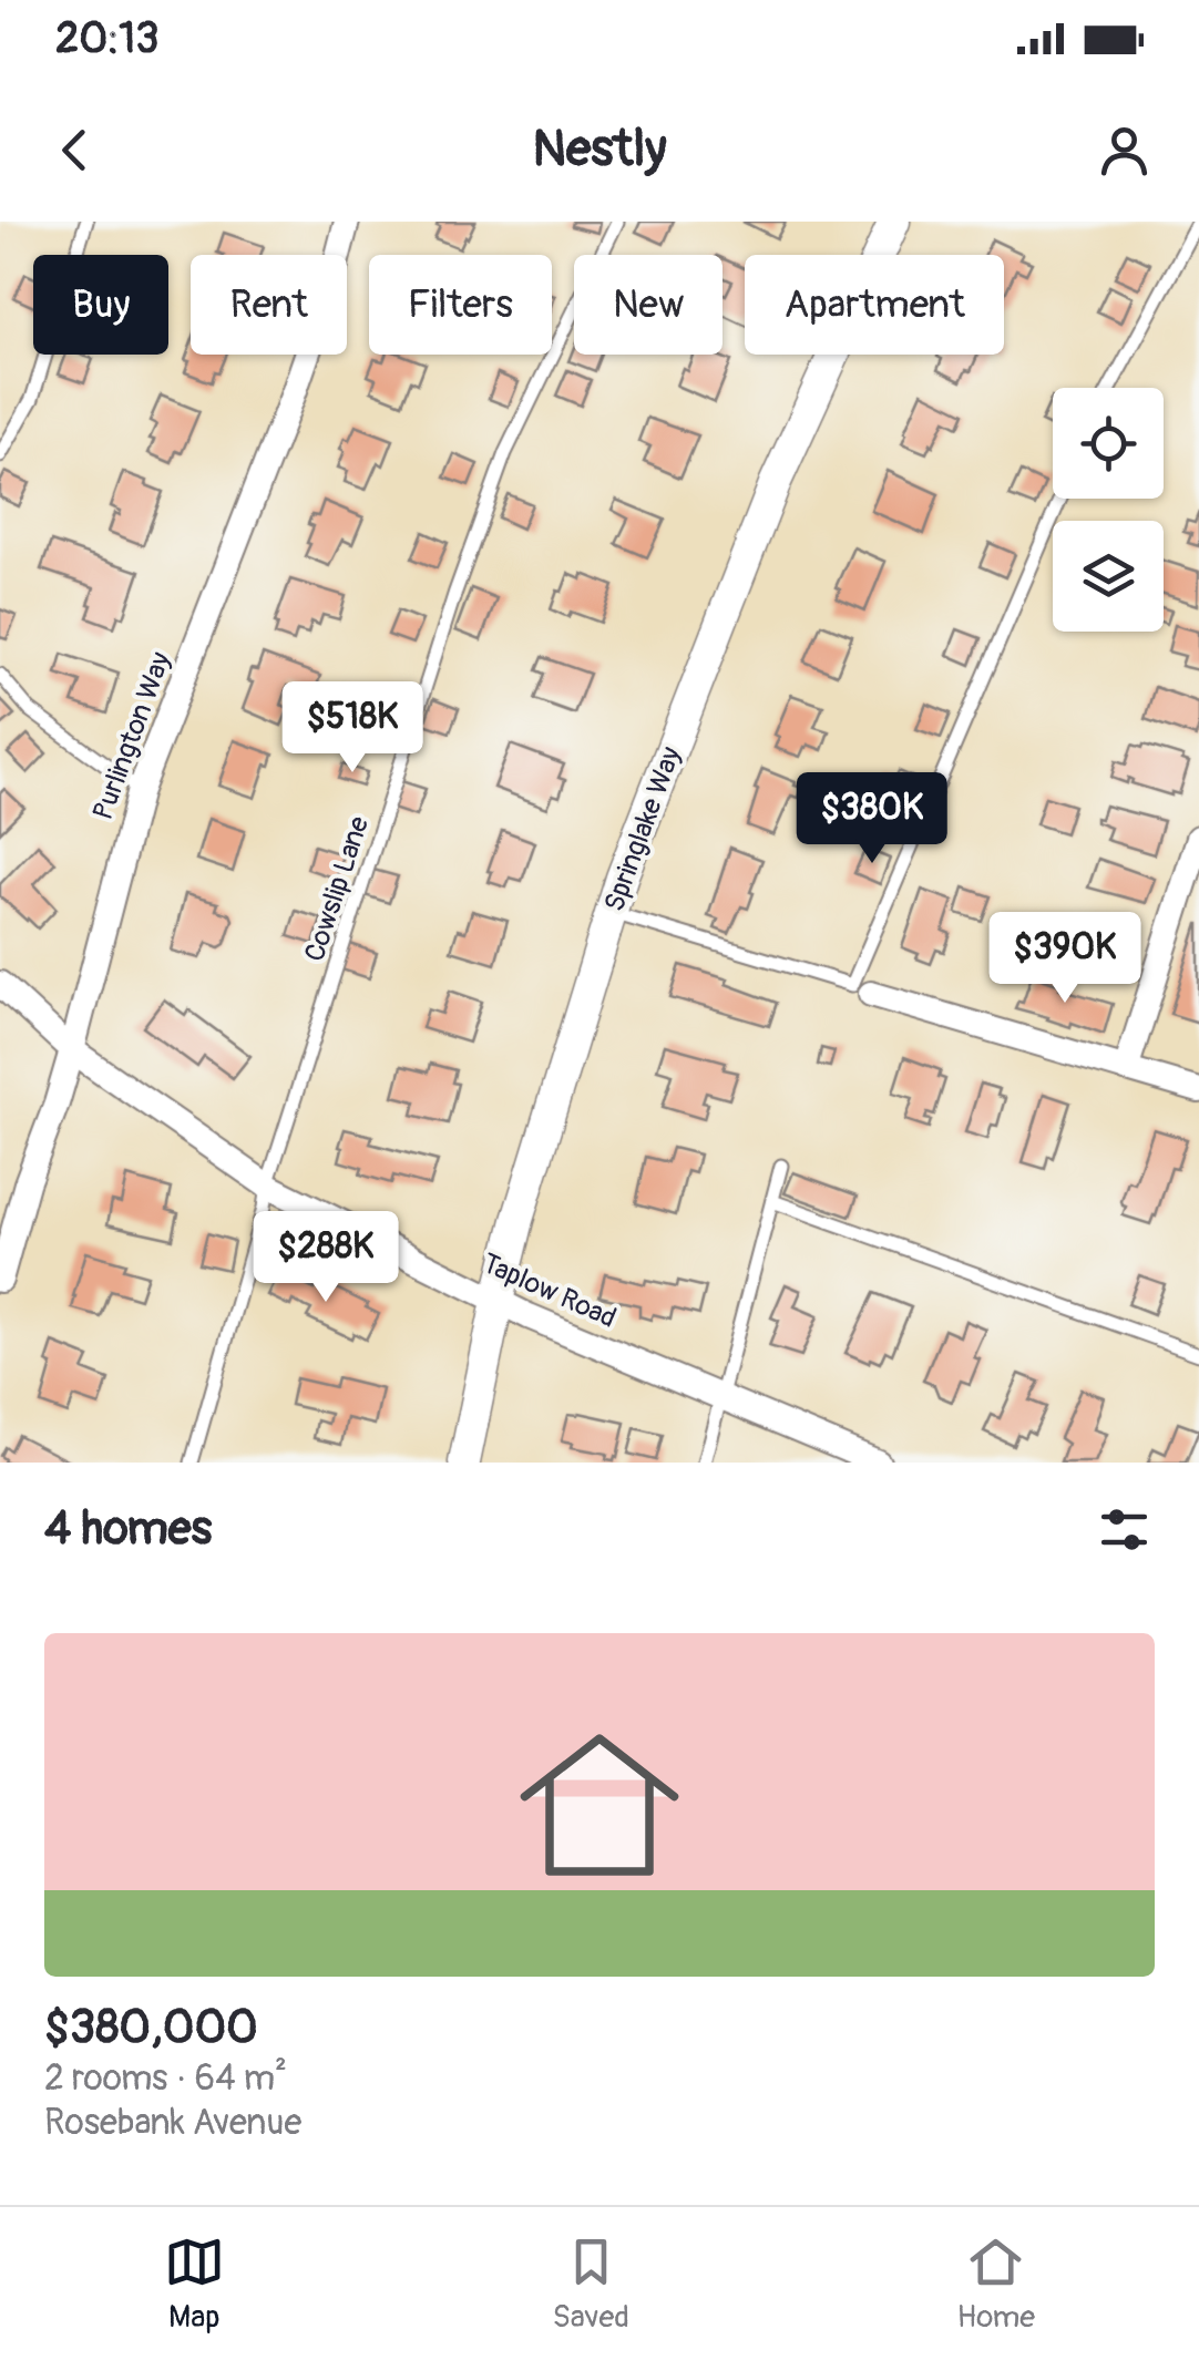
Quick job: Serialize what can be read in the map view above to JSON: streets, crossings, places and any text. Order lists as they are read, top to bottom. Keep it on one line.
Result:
{"streets":{"street":["Purlington Way","Springlake Way","Taplow Road"],"lane":["Cowslip Lane"]},"crossings":[["Purlington Way","Taplow Road"],["Springlake Way","Taplow Road"],["Cowslip Lane","Taplow Road"]],"page":{"status":"20:13","header":"Nestly","chip":["Buy","Rent","Filters","New","Apartment"],"price":["$518K","$380K","$390K","$288K"],"heading":"4 homes","list":[{"name":"$380,000","note":"2 rooms · 64 m² · Rosebank Avenue"}],"tabs":["Map","Saved","Home"]}}
